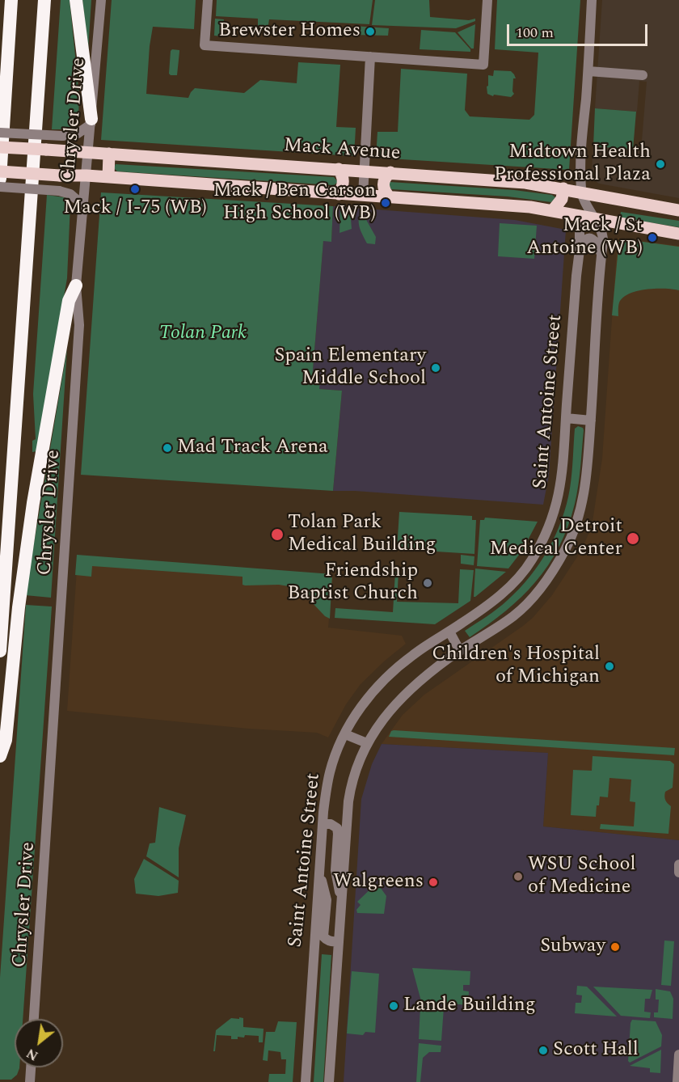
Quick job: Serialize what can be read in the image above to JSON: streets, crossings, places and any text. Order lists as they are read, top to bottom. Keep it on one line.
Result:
{"streets":{"main road":["Mack Avenue"],"street":["Chrysler Drive","Saint Antoine Street"]},"crossings":[["Chrysler Drive","Mack Avenue"],["Mack Avenue","Saint Antoine Street"]],"parks":["Tolan Park"],"places":["Brewster Homes","Midtown Health Professional Plaza","Mack / I-75 (WB)","Mack / Ben Carson High School (WB)","Mack / St Antoine (WB)","Spain Elementary Middle School","Mad Track Arena","Tolan Park Medical Building","Detroit Medical Center","Friendship Baptist Church","Children's Hospital of Michigan","WSU School of Medicine","Walgreens","Subway","Lande Building","Scott Hall"],"scale_bar":"100 m","north":"bottom left"}
